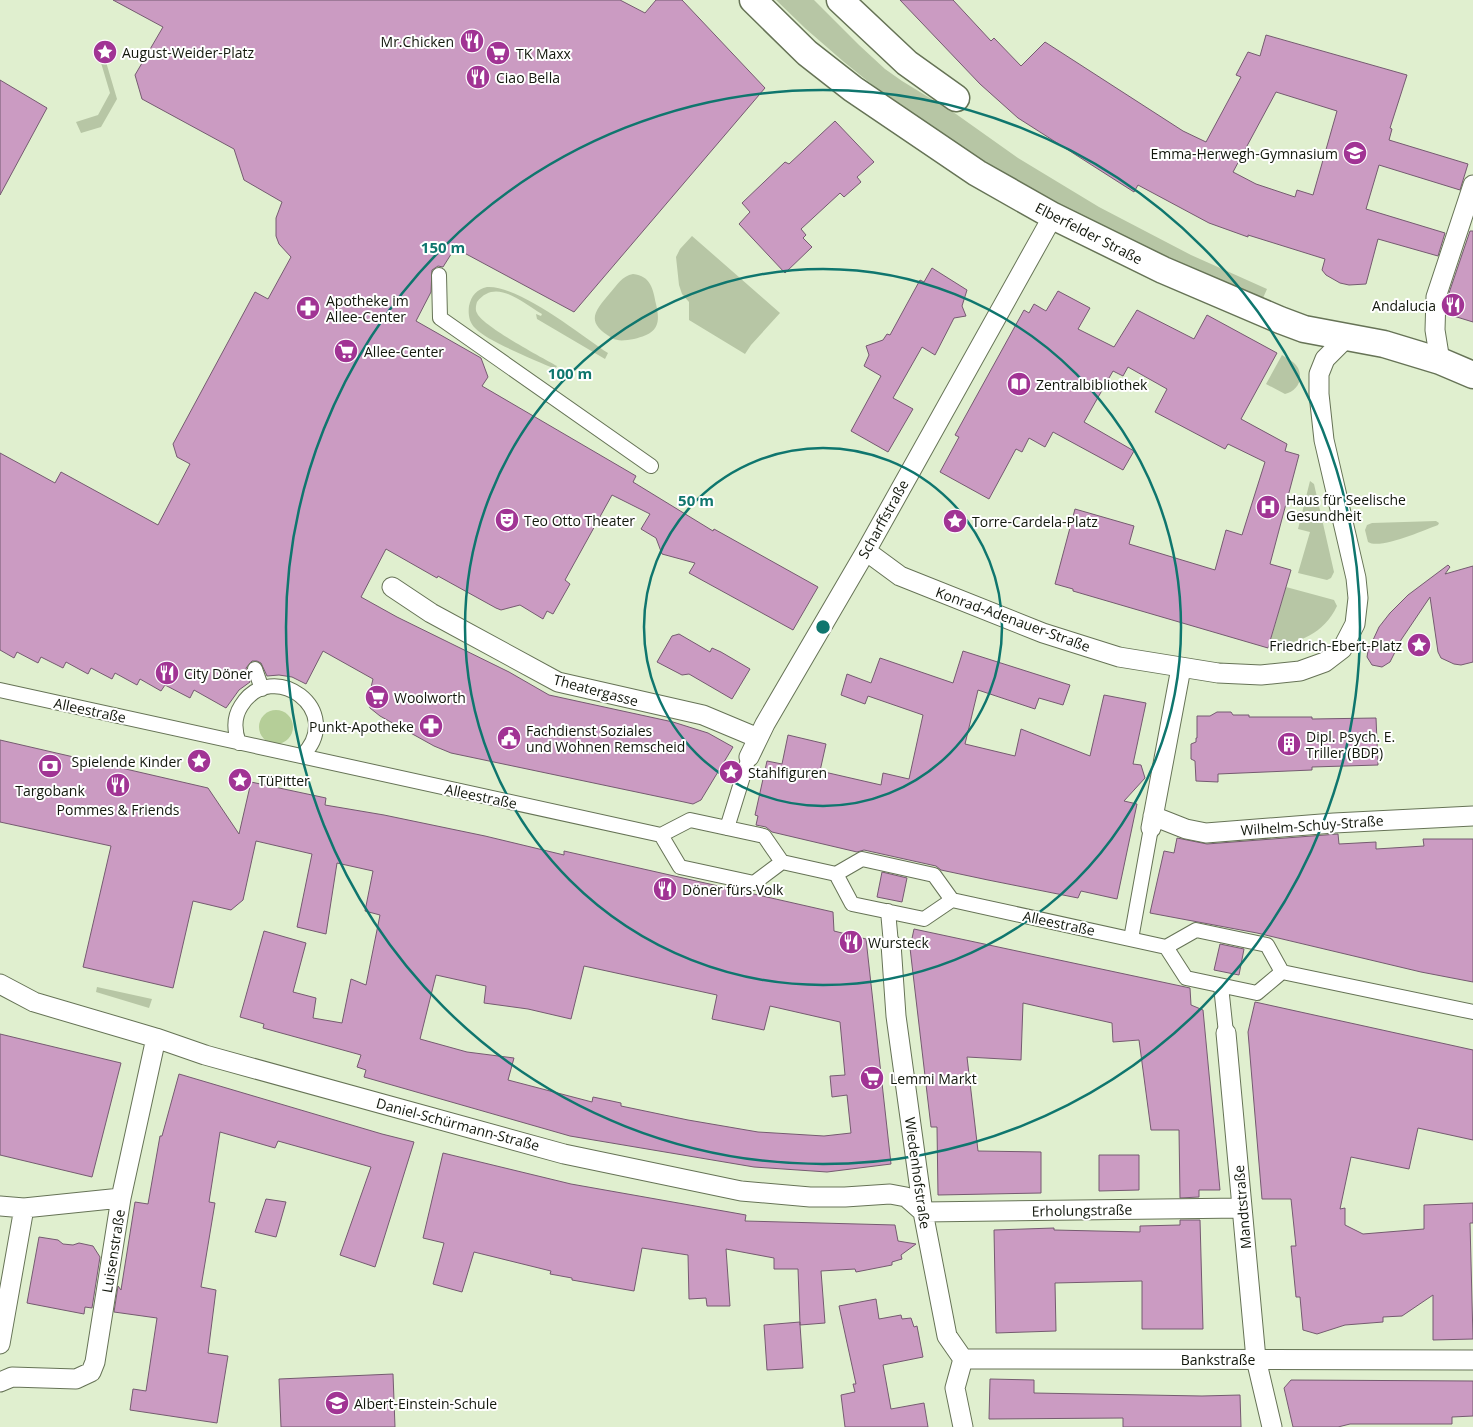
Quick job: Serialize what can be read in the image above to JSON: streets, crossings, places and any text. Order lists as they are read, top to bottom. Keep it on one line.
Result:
{"streets":{"main road":["Elberfelder Straße"],"street":["Scharffstraße","Konrad-Adenauer-Straße","Theatergasse","Alleestraße","Wilhelm-Schuy-Straße","Daniel-Schürmann-Straße","Wiedenhofstraße","Mandtstraße","Erholungstraße","Luisenstraße","Bankstraße"]},"crossings":[["Elberfelder Straße","Scharffstraße"],["Elberfelder Straße","Konrad-Adenauer-Straße"],["Scharffstraße","Konrad-Adenauer-Straße"],["Scharffstraße","Theatergasse"],["Daniel-Schürmann-Straße","Wiedenhofstraße"],["Daniel-Schürmann-Straße","Erholungstraße"],["Daniel-Schürmann-Straße","Luisenstraße"],["Wiedenhofstraße","Erholungstraße"],["Wiedenhofstraße","Bankstraße"],["Mandtstraße","Erholungstraße"],["Mandtstraße","Bankstraße"]],"places":{"restaurant":["Mr.Chicken","Ciao Bella","Andalucia","City Döner","Pommes & Friends","Döner fürs Volk","Wursteck"],"place":["August-Weider-Platz","Torre-Cardela-Platz","Friedrich-Ebert-Platz","Spielende Kinder","Stahlfiguren","TüPitter"],"supermarket":["TK Maxx","Allee-Center","Woolworth","Lemmi Markt"],"school or university":["Emma-Herwegh-Gymnasium","Albert-Einstein-Schule"],"pharmacy":["Apotheke im Allee-Center","Punkt-Apotheke"],"library":["Zentralbibliothek"],"hospital":["Haus für Seelische Gesundheit"],"theatre":["Teo Otto Theater"],"public building":["Fachdienst Soziales und Wohnen Remscheid"],"building":["Dipl. Psych. E. Triller (BDP)"],"bank":["Targobank"]},"rings":["150 m","100 m","50 m"]}
